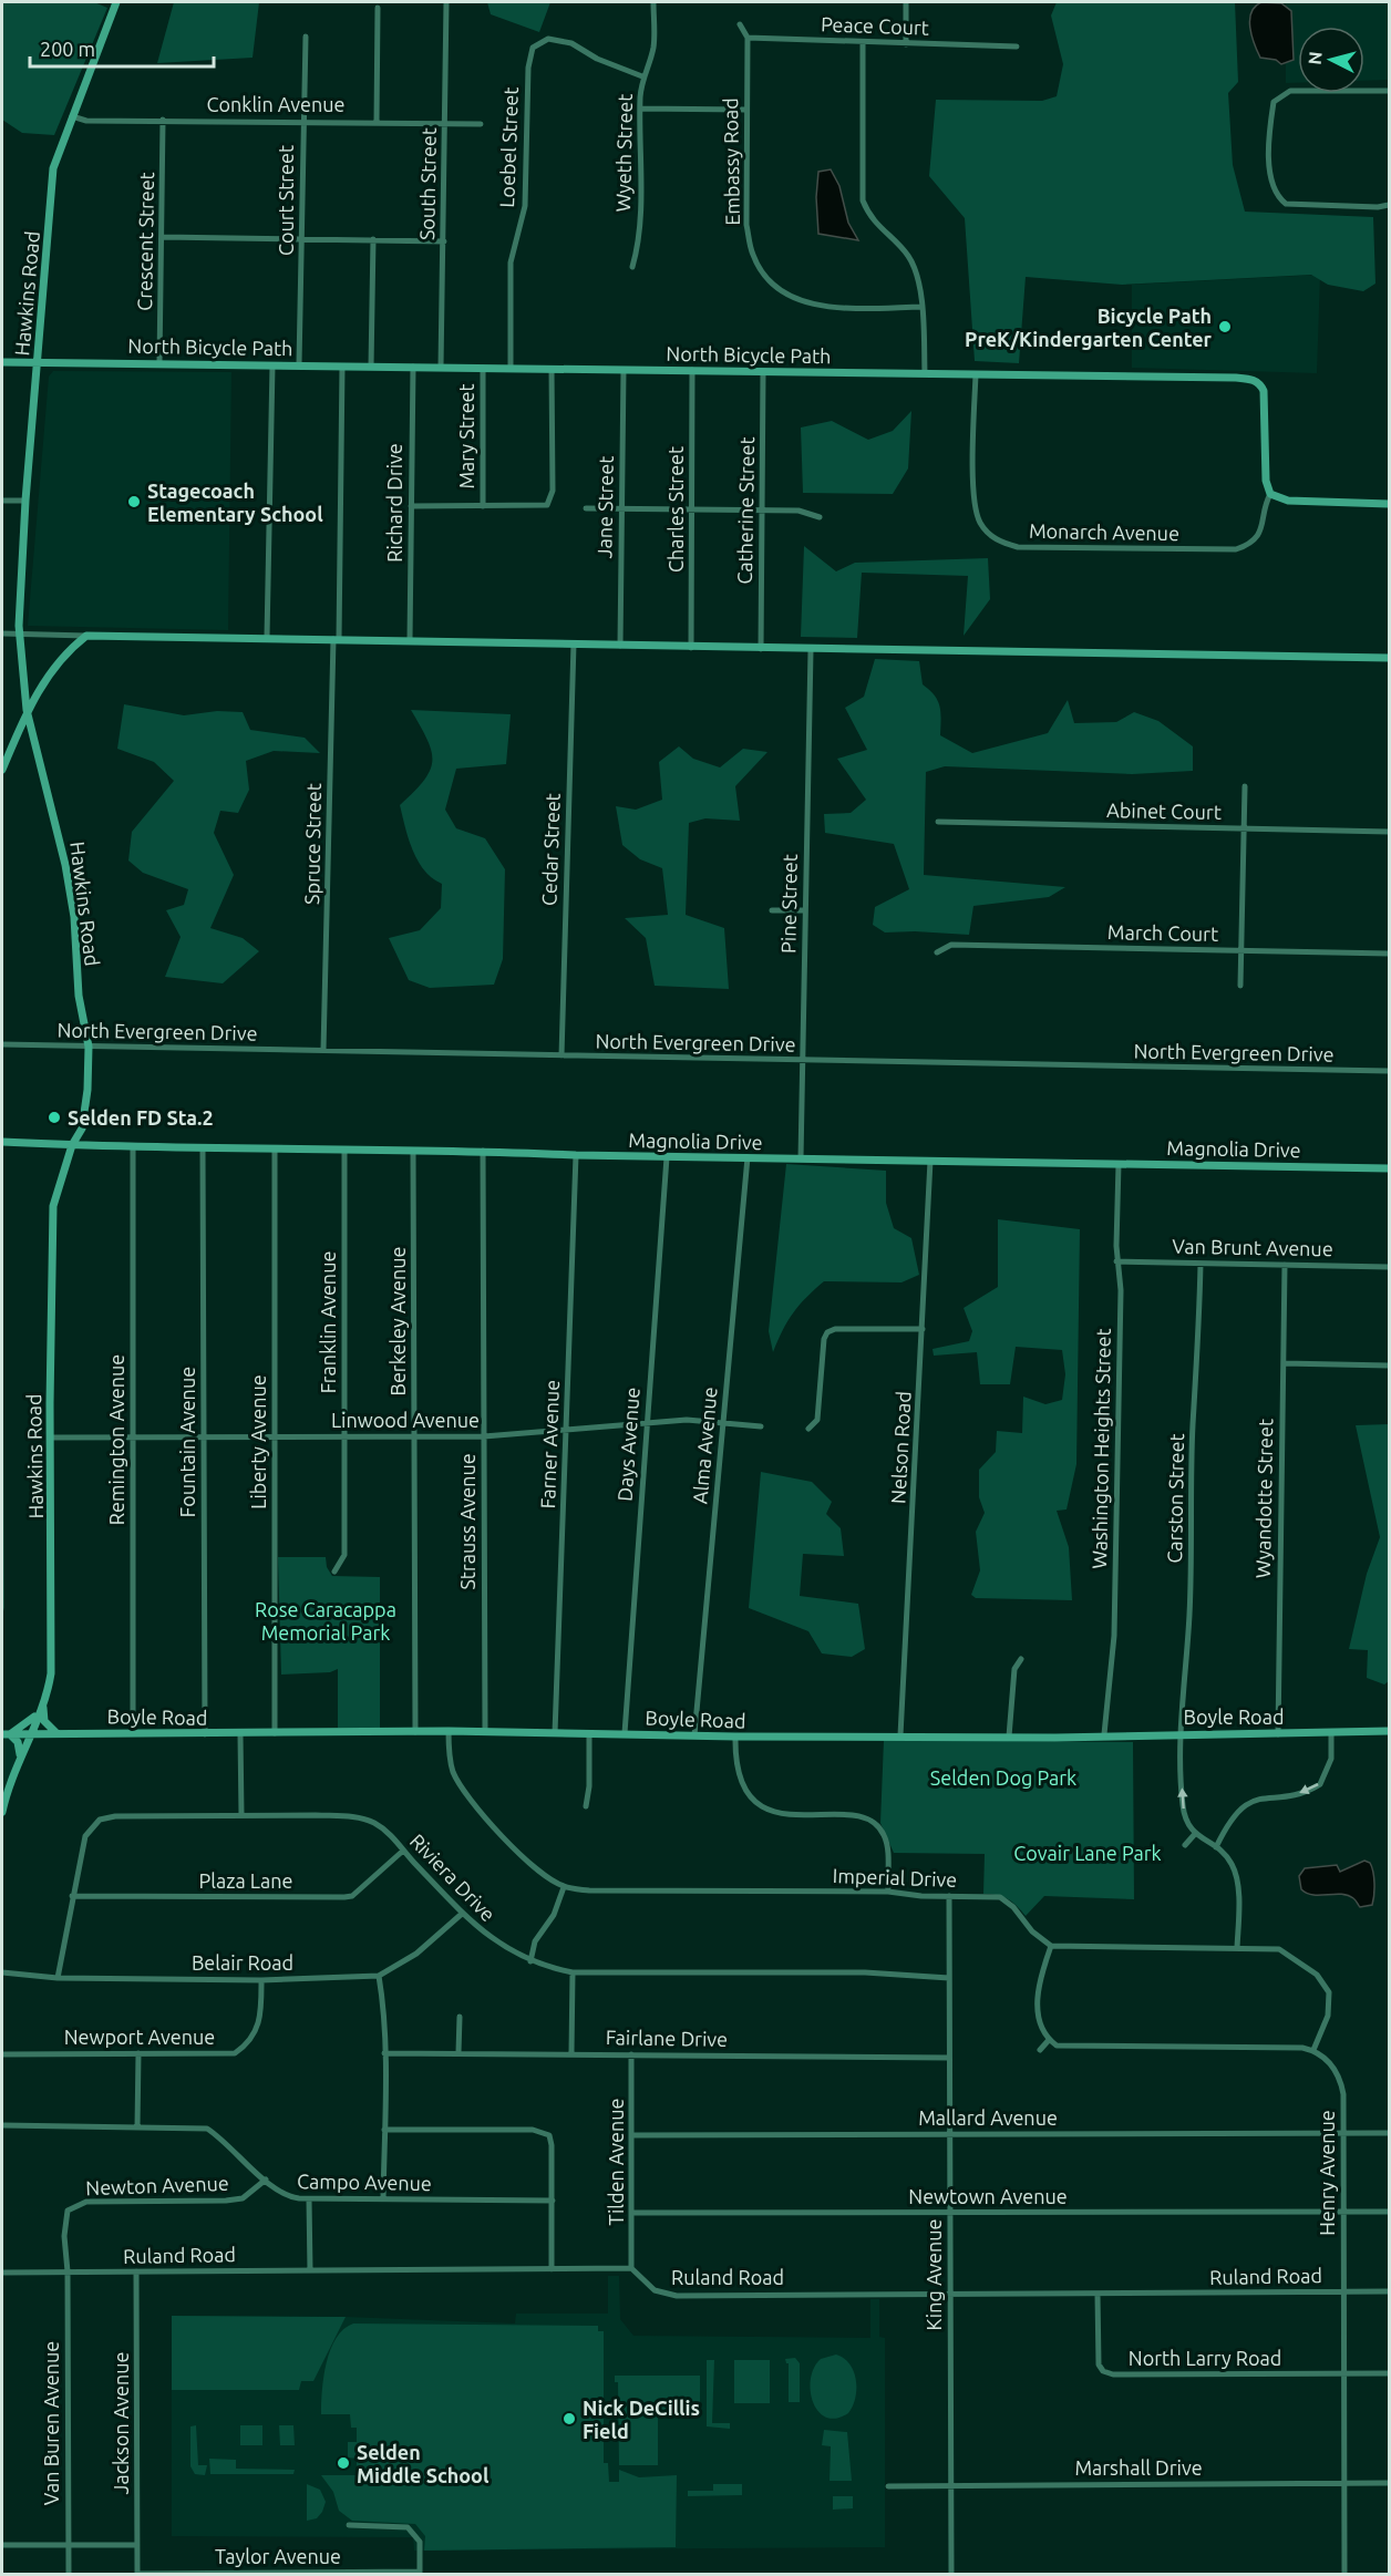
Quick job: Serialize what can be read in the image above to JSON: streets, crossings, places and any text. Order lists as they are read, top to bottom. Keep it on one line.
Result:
{"streets":{"street":["Peace Court","Conklin Avenue","Loebel Street","Wyeth Street","Embassy Road","South Street","Court Street","Crescent Street","Hawkins Road","North Bicycle Path","Mary Street","Richard Drive","Jane Street","Charles Street","Catherine Street","Monarch Avenue","Abinet Court","Spruce Street","Cedar Street","Pine Street","March Court","North Evergreen Drive","Magnolia Drive","Van Brunt Avenue","Berkeley Avenue","Franklin Avenue","Linwood Avenue","Remington Avenue","Fountain Avenue","Liberty Avenue","Farner Avenue","Days Avenue","Alma Avenue","Nelson Road","Washington Heights Street","Carston Street","Wyandotte Street","Strauss Avenue","Boyle Road","Riviera Drive","Imperial Drive","Plaza Lane","Belair Road","Newport Avenue","Fairlane Drive","Mallard Avenue","Tilden Avenue","Henry Avenue","Campo Avenue","Newton Avenue","Newtown Avenue","Ruland Road","King Avenue","North Larry Road","Van Buren Avenue","Jackson Avenue","Marshall Drive","Taylor Avenue"]},"crossings":[["Peace Court","Embassy Road"],["Conklin Avenue","South Street"],["Conklin Avenue","Court Street"],["Conklin Avenue","Crescent Street"],["Conklin Avenue","Hawkins Road"],["Loebel Street","Wyeth Street"],["Loebel Street","North Bicycle Path"],["South Street","North Bicycle Path"],["Court Street","North Bicycle Path"],["Crescent Street","North Bicycle Path"],["Hawkins Road","North Bicycle Path"],["Hawkins Road","North Evergreen Drive"],["Hawkins Road","Magnolia Drive"],["Hawkins Road","Linwood Avenue"],["Hawkins Road","Boyle Road"],["North Bicycle Path","Mary Street"],["North Bicycle Path","Richard Drive"],["North Bicycle Path","Jane Street"],["North Bicycle Path","Charles Street"],["North Bicycle Path","Catherine Street"],["North Bicycle Path","Monarch Avenue"],["North Bicycle Path","Spruce Street"],["Spruce Street","North Evergreen Drive"],["Cedar Street","North Evergreen Drive"],["Pine Street","North Evergreen Drive"],["Pine Street","Magnolia Drive"],["Magnolia Drive","Berkeley Avenue"],["Magnolia Drive","Franklin Avenue"],["Magnolia Drive","Remington Avenue"],["Magnolia Drive","Fountain Avenue"],["Magnolia Drive","Liberty Avenue"],["Magnolia Drive","Farner Avenue"],["Magnolia Drive","Days Avenue"],["Magnolia Drive","Alma Avenue"],["Magnolia Drive","Nelson Road"],["Magnolia Drive","Washington Heights Street"],["Magnolia Drive","Strauss Avenue"],["Van Brunt Avenue","Washington Heights Street"],["Van Brunt Avenue","Carston Street"],["Van Brunt Avenue","Wyandotte Street"],["Berkeley Avenue","Linwood Avenue"],["Berkeley Avenue","Boyle Road"],["Franklin Avenue","Linwood Avenue"],["Linwood Avenue","Remington Avenue"],["Linwood Avenue","Fountain Avenue"],["Linwood Avenue","Liberty Avenue"],["Linwood Avenue","Farner Avenue"],["Linwood Avenue","Days Avenue"],["Linwood Avenue","Alma Avenue"],["Linwood Avenue","Strauss Avenue"],["Remington Avenue","Boyle Road"],["Fountain Avenue","Boyle Road"],["Liberty Avenue","Boyle Road"],["Farner Avenue","Boyle Road"],["Days Avenue","Boyle Road"],["Alma Avenue","Boyle Road"],["Nelson Road","Boyle Road"],["Washington Heights Street","Boyle Road"],["Carston Street","Boyle Road"],["Wyandotte Street","Boyle Road"],["Strauss Avenue","Boyle Road"],["Riviera Drive","Plaza Lane"],["Riviera Drive","Belair Road"],["Riviera Drive","King Avenue"],["Imperial Drive","King Avenue"],["Belair Road","Newport Avenue"],["Fairlane Drive","Tilden Avenue"],["Fairlane Drive","King Avenue"],["Mallard Avenue","Tilden Avenue"],["Mallard Avenue","Henry Avenue"],["Mallard Avenue","King Avenue"],["Tilden Avenue","Newtown Avenue"],["Tilden Avenue","Ruland Road"],["Henry Avenue","Newtown Avenue"],["Henry Avenue","Ruland Road"],["Henry Avenue","North Larry Road"],["Henry Avenue","Marshall Drive"],["Campo Avenue","Newton Avenue"],["Newton Avenue","Ruland Road"],["Newton Avenue","Van Buren Avenue"],["Newtown Avenue","King Avenue"],["Ruland Road","King Avenue"],["Ruland Road","North Larry Road"],["Ruland Road","Van Buren Avenue"],["Ruland Road","Jackson Avenue"],["King Avenue","Marshall Drive"],["Jackson Avenue","Taylor Avenue"]],"parks":["Rose Caracappa Memorial Park","Selden Dog Park","Covair Lane Park"],"places":["Bicycle Path PreK/Kindergarten Center","Stagecoach Elementary School","Selden FD Sta.2","Nick DeCillis Field","Selden Middle School"],"scale_bar":"200 m","north":"left"}
